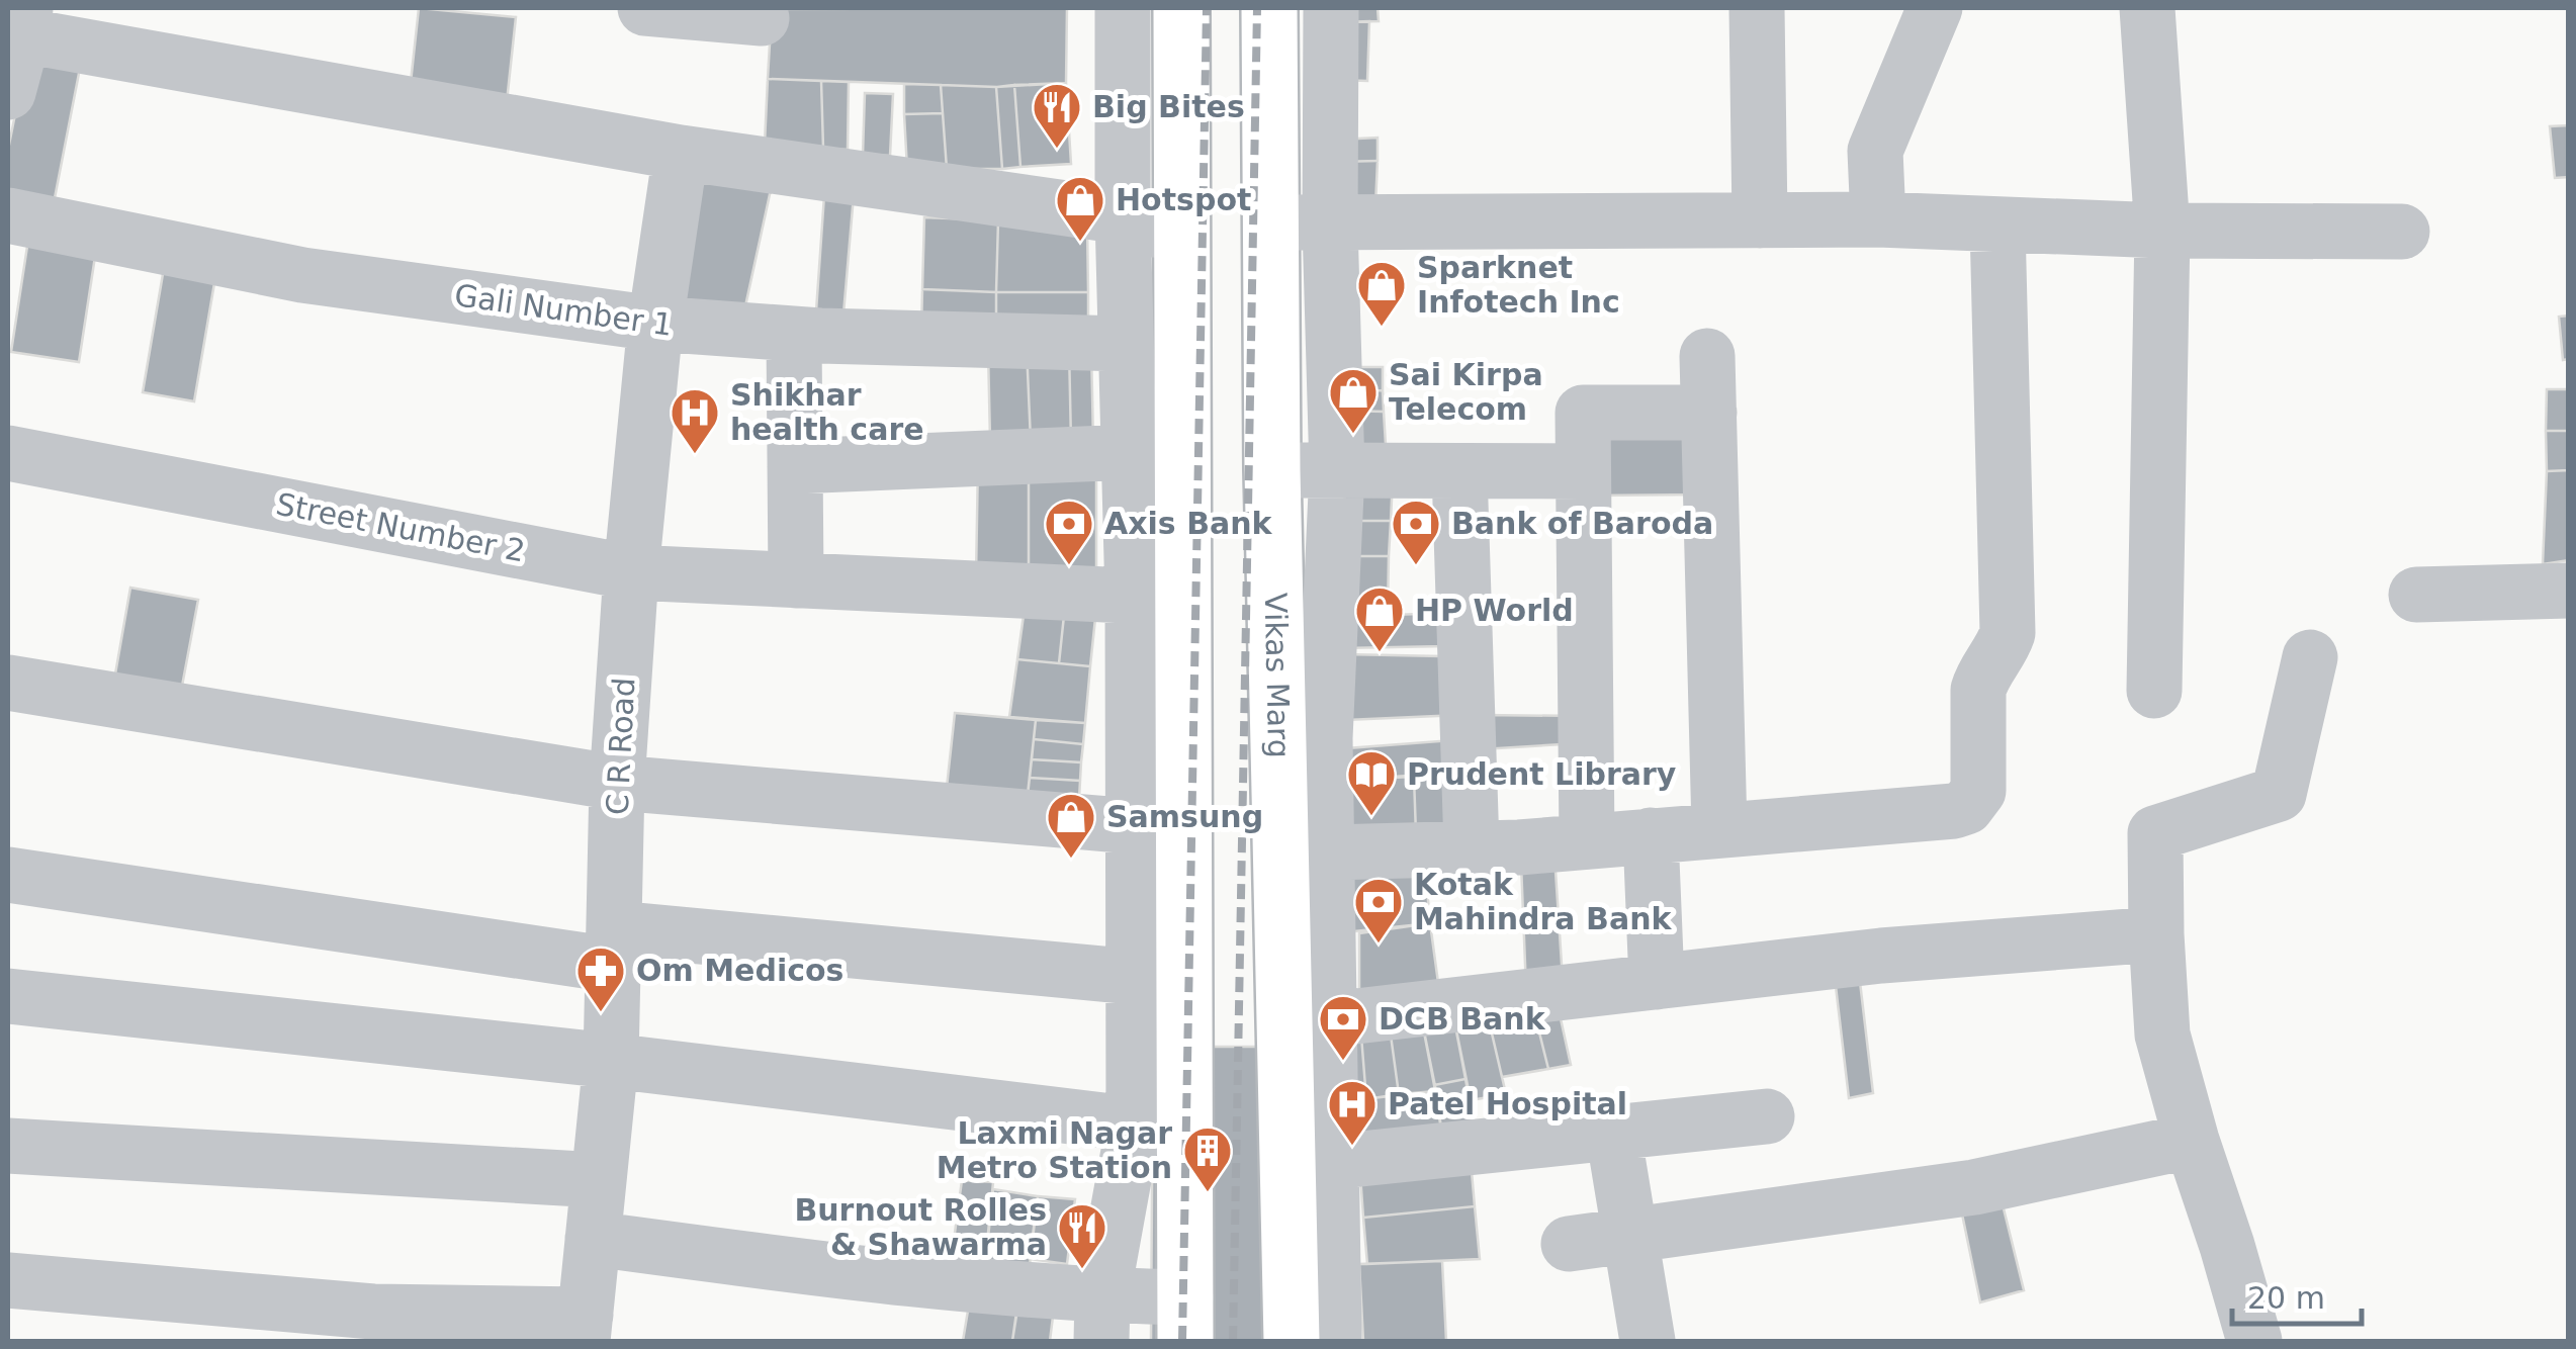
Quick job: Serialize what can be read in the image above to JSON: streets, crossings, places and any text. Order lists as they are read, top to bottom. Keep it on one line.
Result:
{"streets":{"main road":["Vikas Marg"],"street":["Gali Number 1","Street Number 2","C R Road"]},"crossings":[["Gali Number 1","C R Road"],["Street Number 2","C R Road"]],"places":{"restaurant":["Big Bites","Burnout Rolles & Shawarma"],"shop":["Hotspot","Sparknet Infotech Inc","Sai Kirpa Telecom","HP World","Samsung"],"hospital":["Shikhar health care","Patel Hospital"],"bank":["Axis Bank","Bank of Baroda","Kotak Mahindra Bank","DCB Bank"],"library":["Prudent Library"],"pharmacy":["Om Medicos"],"building":["Laxmi Nagar Metro Station"]},"scale_bar":"20 m"}
